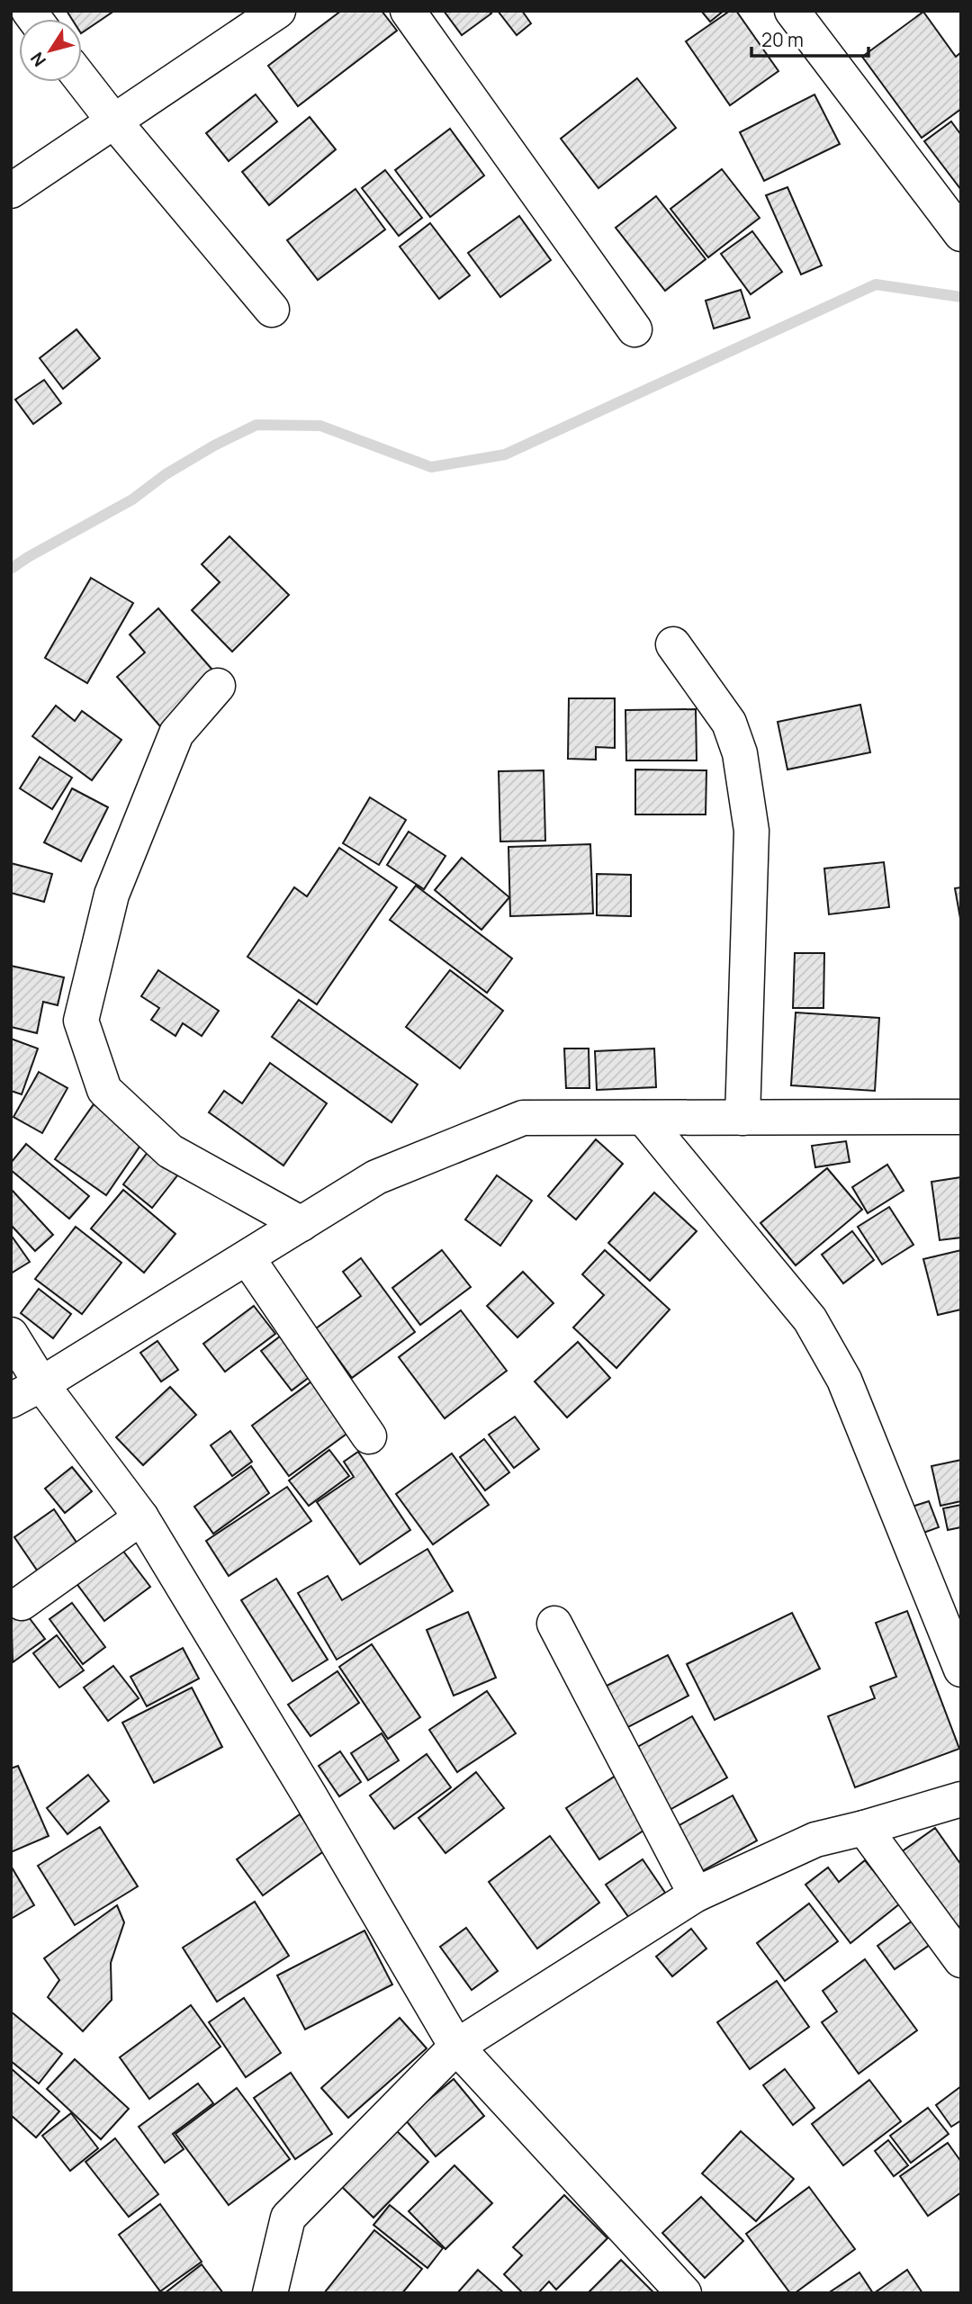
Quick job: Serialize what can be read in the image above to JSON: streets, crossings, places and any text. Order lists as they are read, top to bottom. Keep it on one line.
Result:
{"scale_bar":"20 m","north":"bottom left"}
